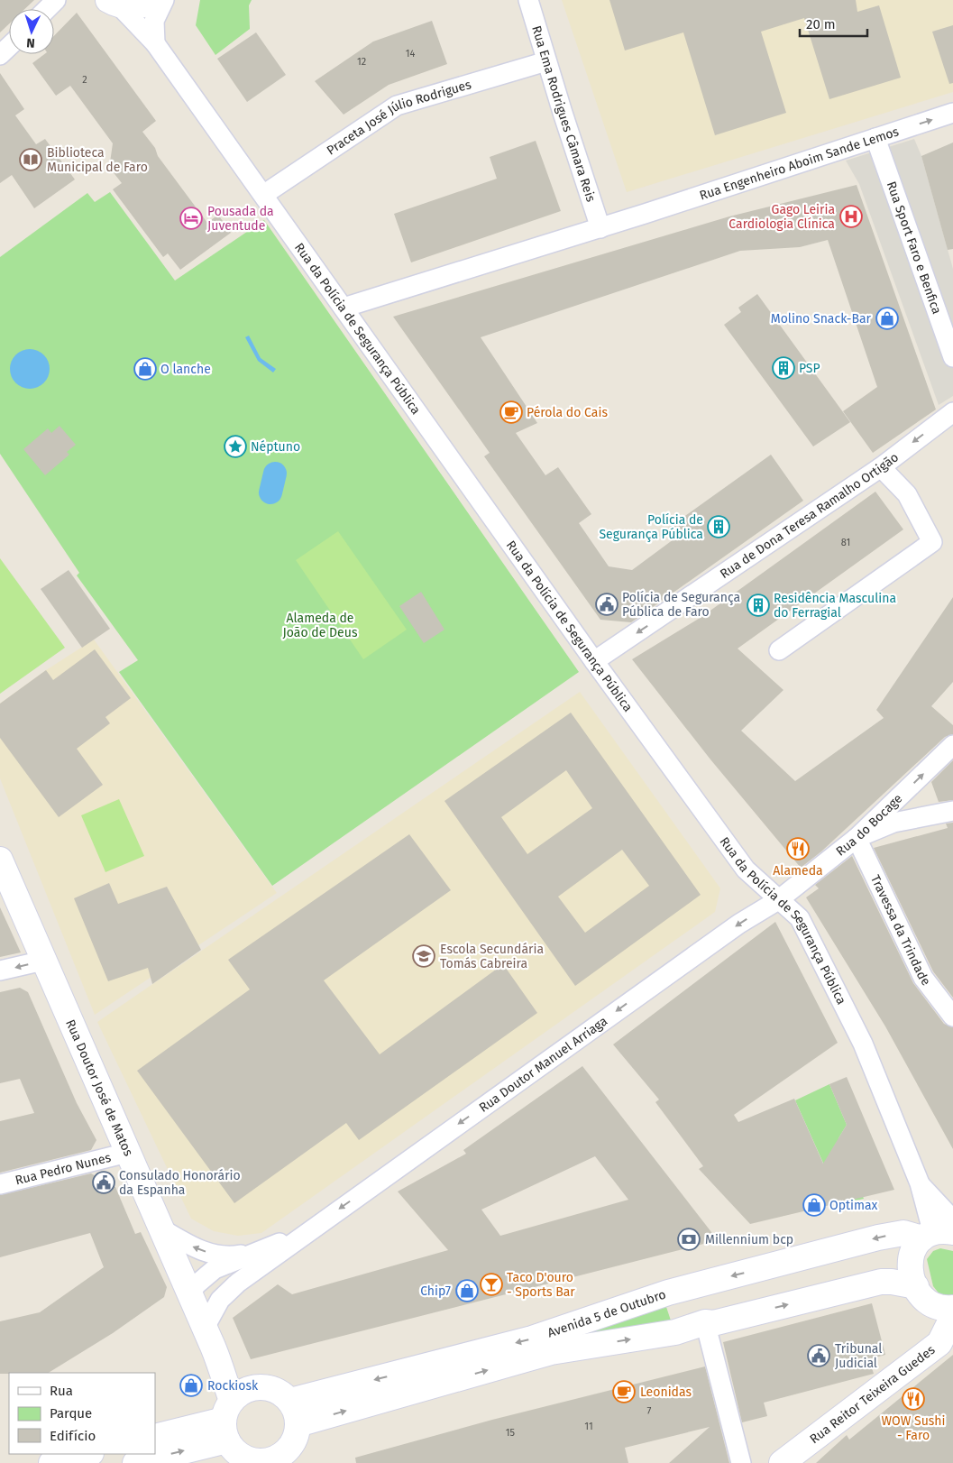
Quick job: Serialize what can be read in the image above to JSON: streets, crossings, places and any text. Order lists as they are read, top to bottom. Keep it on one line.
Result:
{"streets":{"main road":["Rua Doutor José de Matos","Avenida 5 de Outubro","Rua Reitor Teixeira Guedes"],"street":["Rua Ema Rodrigues Câmara Reis","Praceta José Júlio Rodrigues","Rua Engenheiro Aboim Sande Lemos","Rua Sport Faro e Benfica","Rua da Polícia de Segurança Pública","Rua de Dona Teresa Ramalho Ortigão","Rua do Bocage","Travessa da Trindade","Rua Doutor Manuel Arriaga","Rua Pedro Nunes"]},"crossings":[["Rua Ema Rodrigues Câmara Reis","Praceta José Júlio Rodrigues"],["Rua Ema Rodrigues Câmara Reis","Rua Engenheiro Aboim Sande Lemos"],["Praceta José Júlio Rodrigues","Rua da Polícia de Segurança Pública"],["Rua Engenheiro Aboim Sande Lemos","Rua Sport Faro e Benfica"],["Rua da Polícia de Segurança Pública","Rua de Dona Teresa Ramalho Ortigão"],["Rua da Polícia de Segurança Pública","Rua do Bocage"],["Rua da Polícia de Segurança Pública","Rua Doutor Manuel Arriaga"],["Rua da Polícia de Segurança Pública","Avenida 5 de Outubro"],["Rua do Bocage","Travessa da Trindade"],["Rua do Bocage","Rua Doutor Manuel Arriaga"],["Rua Doutor Manuel Arriaga","Rua Doutor José de Matos"],["Rua Doutor José de Matos","Rua Pedro Nunes"],["Rua Doutor José de Matos","Avenida 5 de Outubro"]],"one_way":["Rua de Dona Teresa Ramalho Ortigão","Rua do Bocage","Rua Doutor Manuel Arriaga"],"parks":["Alameda de João de Deus"],"places":{"library":["Biblioteca Municipal de Faro"],"hospital":["Gago Leiria Cardiologia Clínica"],"hotel":["Pousada da Juventude"],"shop":["Molino Snack-Bar","O lanche","Optimax","Chip7","Rockiosk"],"building":["PSP","Polícia de Segurança Pública","Residência Masculina do Ferragial"],"cafe":["Pérola do Cais","Leonidas"],"place":["Néptuno"],"public building":["Polícia de Segurança Pública de Faro","Consulado Honorário da Espanha","Tribunal Judicial"],"restaurant":["Alameda","WOW Sushi - Faro"],"school or university":["Escola Secundária Tomás Cabreira"],"bank":["Millennium bcp"],"bar":["Taco D'ouro - Sports Bar"]},"house_numbers":["14","12","2","81","7","11","15"],"legend":["Rua","Parque","Edifício"],"scale_bar":"20 m","north":"bottom"}
